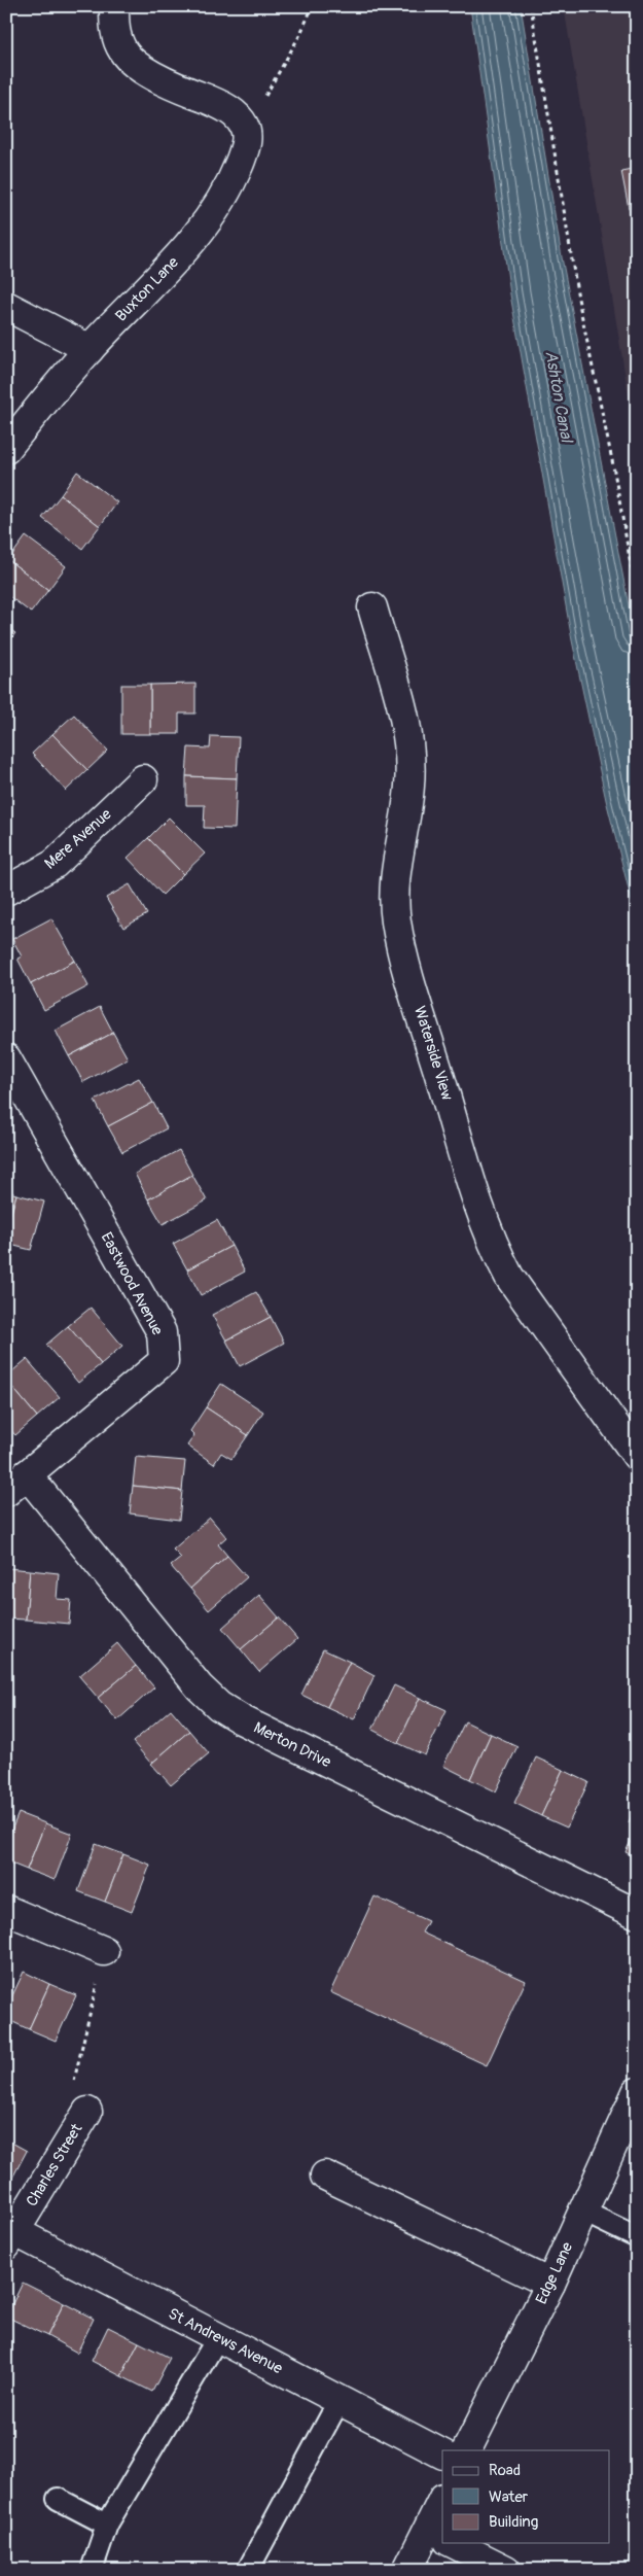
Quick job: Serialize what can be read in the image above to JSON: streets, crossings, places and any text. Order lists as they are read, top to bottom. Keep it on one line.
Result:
{"streets":{"street":["Buxton Lane","Mere Avenue","Waterside View","Eastwood Avenue","Merton Drive","Charles Street","Edge Lane","St Andrews Avenue"]},"crossings":[["Eastwood Avenue","Merton Drive"],["Charles Street","St Andrews Avenue"]],"water":["Ashton Canal"],"legend":["Road","Water","Building"]}
